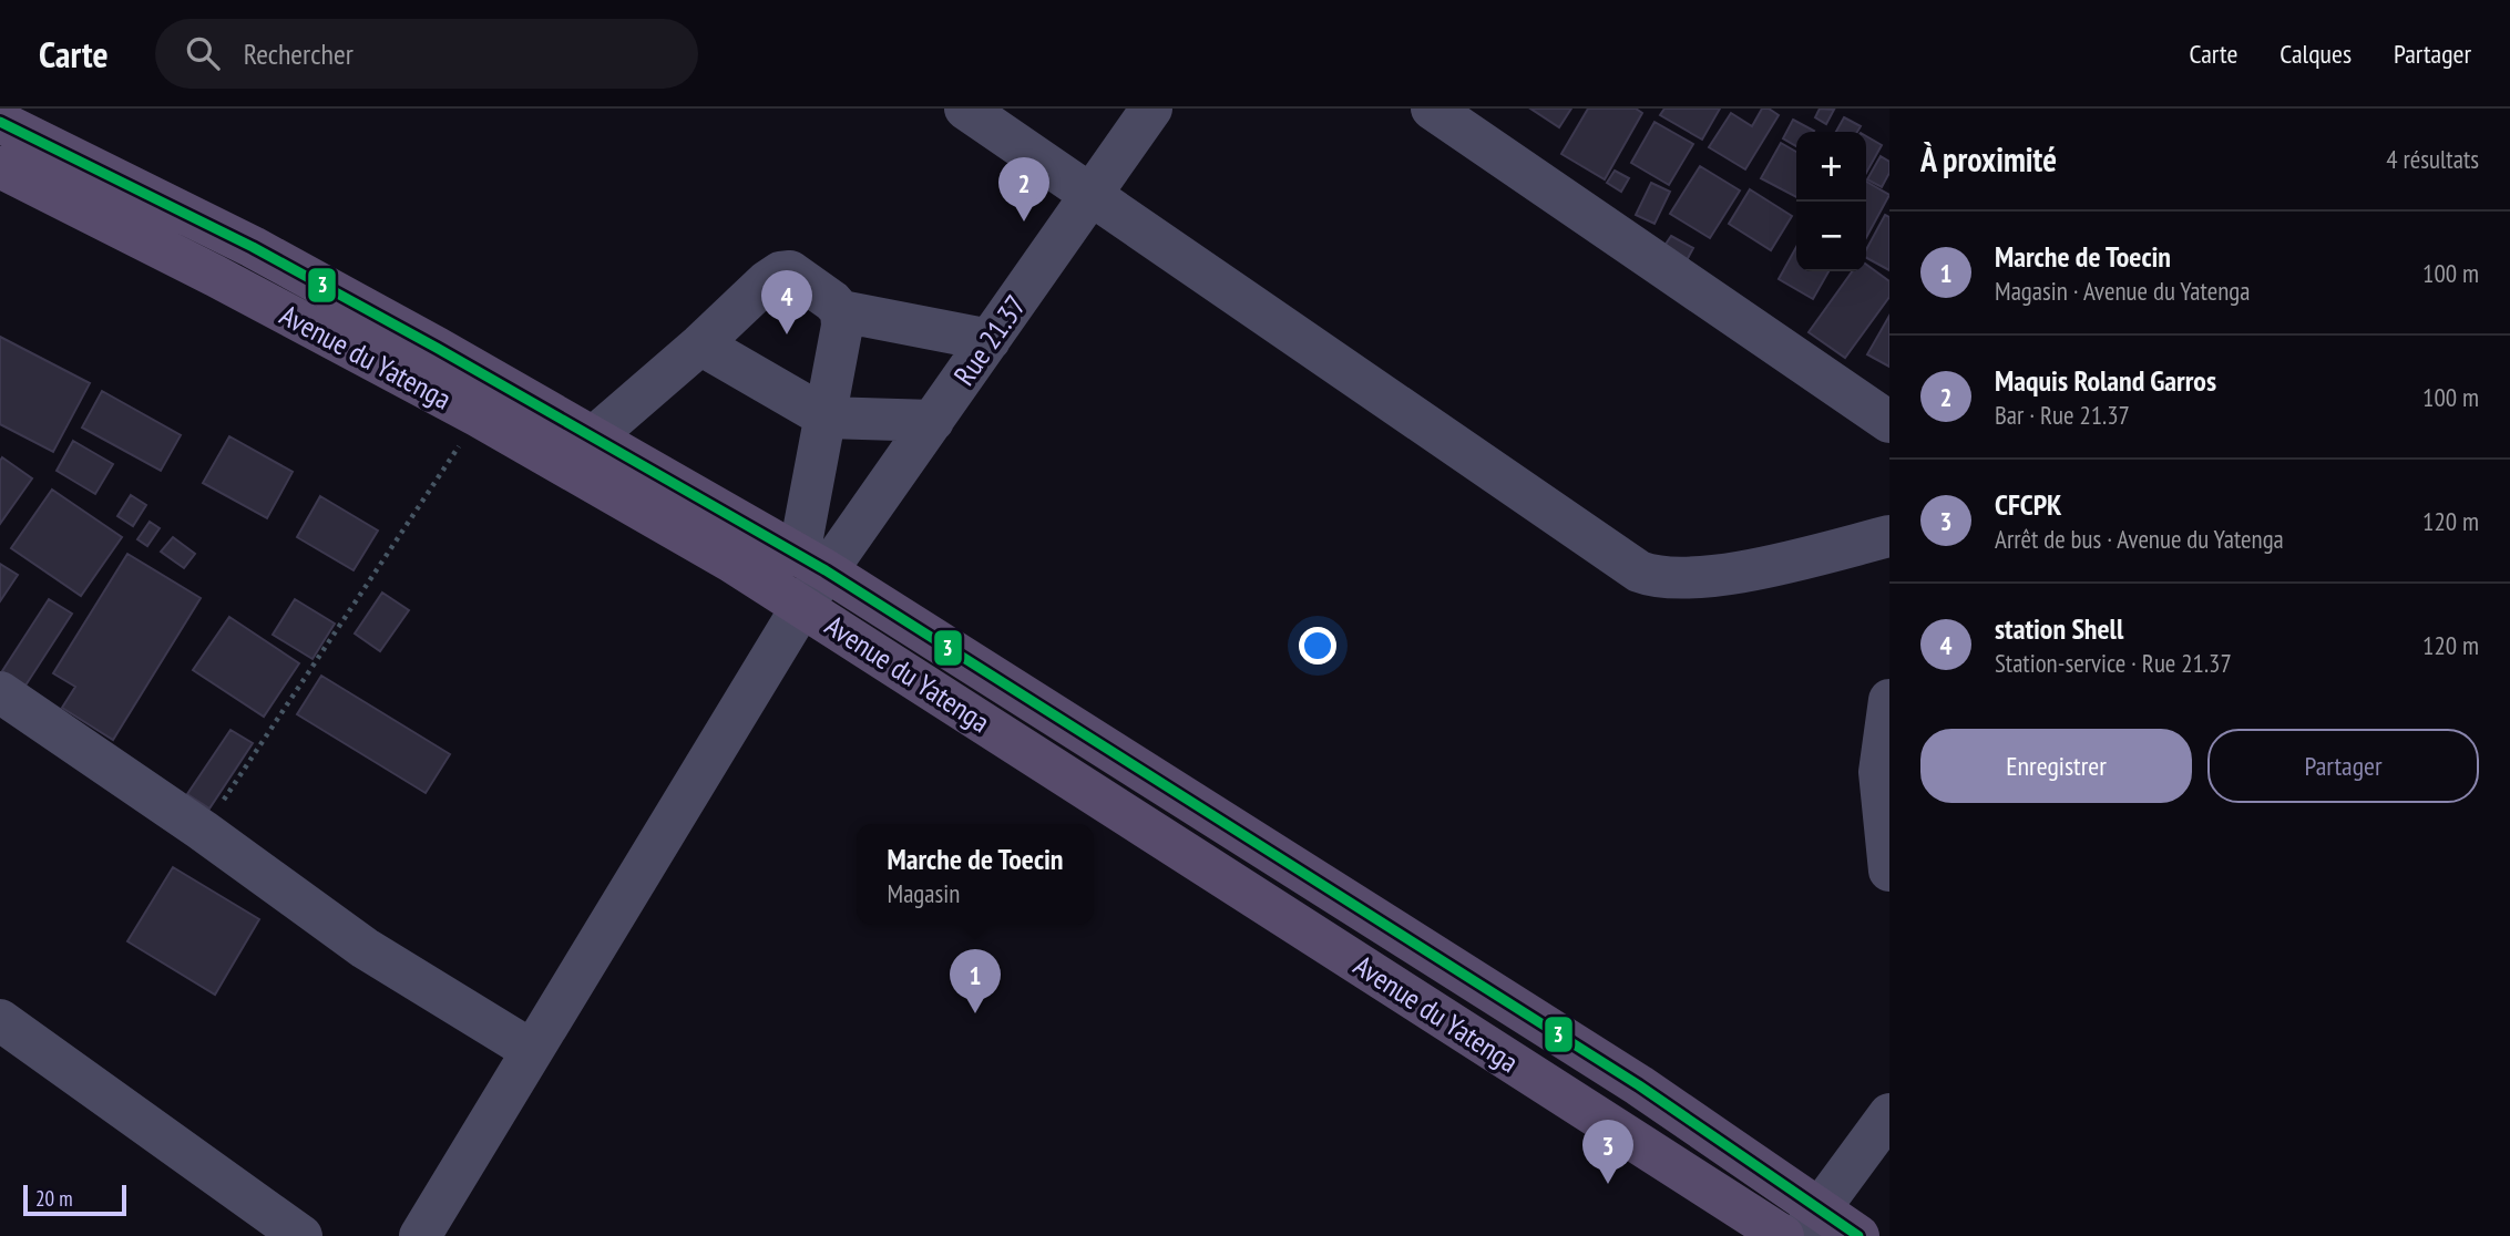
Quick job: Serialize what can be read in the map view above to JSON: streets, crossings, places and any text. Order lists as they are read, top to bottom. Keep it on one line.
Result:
{"streets":{"main road":["Avenue du Yatenga"],"street":["Rue 21.37"]},"crossings":[["Rue 21.37","Avenue du Yatenga"]],"lines":["transit line 3"],"scale_bar":"20 m","page":{"header":"Carte","search":"Rechercher","nav":["Carte","Calques","Partager"],"heading":["À proximité","4 résultats"],"map_buttons":["+","−"],"pins":["2","4","1","3"],"list":[{"mark":"1","name":"Marche de Toecin","note":"Magasin · Avenue du Yatenga","value":"100 m"},{"mark":"2","name":"Maquis Roland Garros","note":"Bar · Rue 21.37","value":"100 m"},{"mark":"3","name":"CFCPK","note":"Arrêt de bus · Avenue du Yatenga","value":"120 m"},{"mark":"4","name":"station Shell","note":"Station-service · Rue 21.37","value":"120 m"}],"buttons":["Enregistrer","Partager"],"popup":["Marche de Toecin","Magasin"],"scale":"20 m"}}
